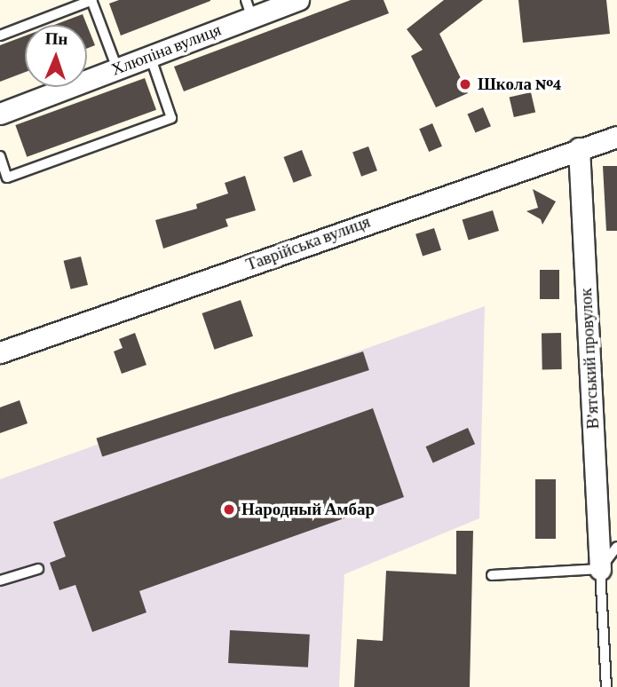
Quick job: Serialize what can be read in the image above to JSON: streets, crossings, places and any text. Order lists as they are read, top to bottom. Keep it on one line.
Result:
{"streets":{"street":["Хлюпіна вулиця","Таврійська вулиця","В’ятський провулок"]},"crossings":[["Таврійська вулиця","В’ятський провулок"]],"places":["Школа №4","Народный Амбар"],"north":"top"}
